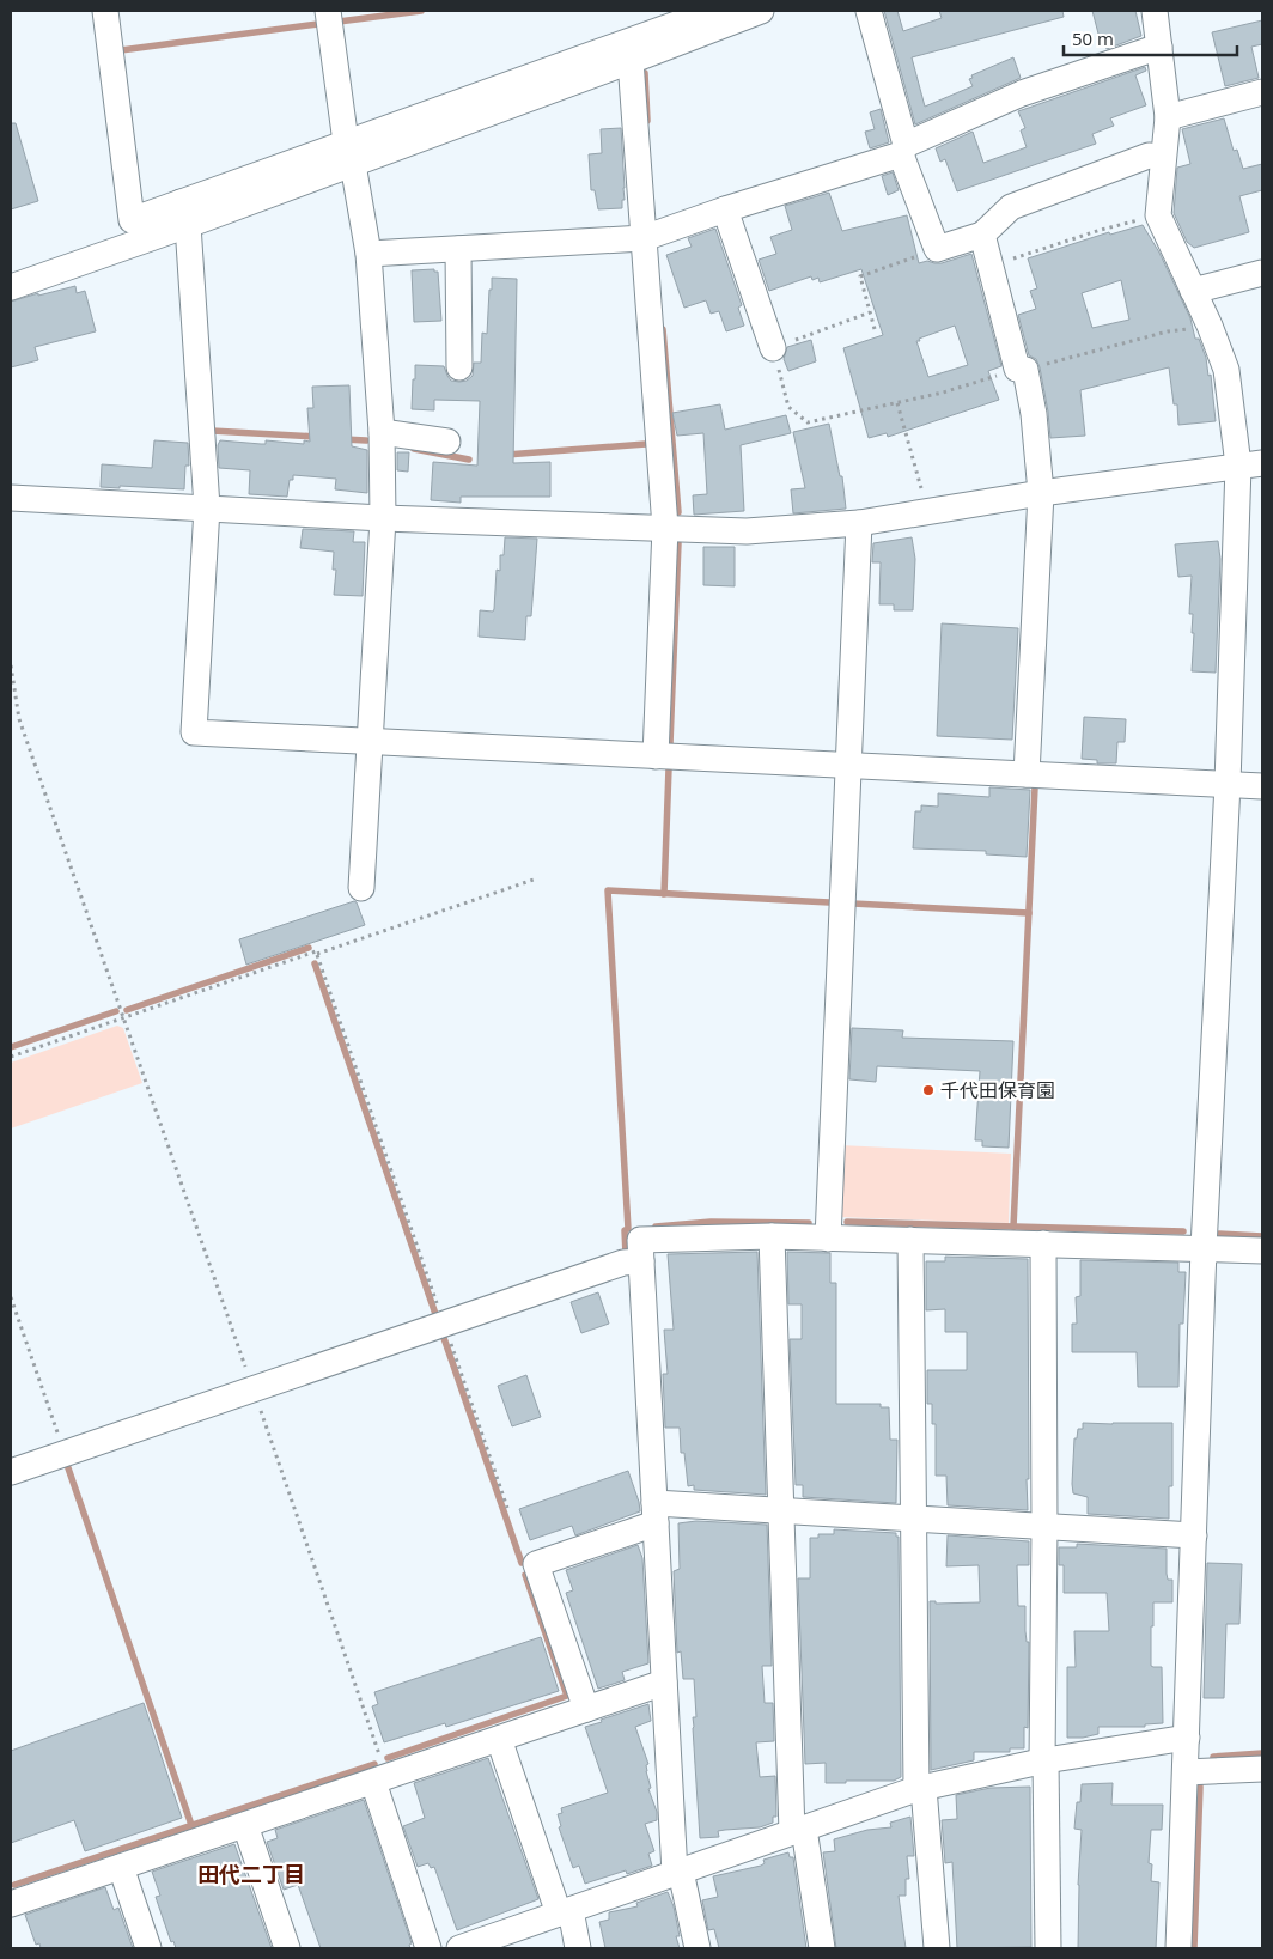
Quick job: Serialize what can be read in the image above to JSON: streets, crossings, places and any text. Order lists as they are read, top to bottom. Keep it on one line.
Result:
{"districts":["田代二丁目"],"places":["千代田保育園"],"scale_bar":"50 m"}
